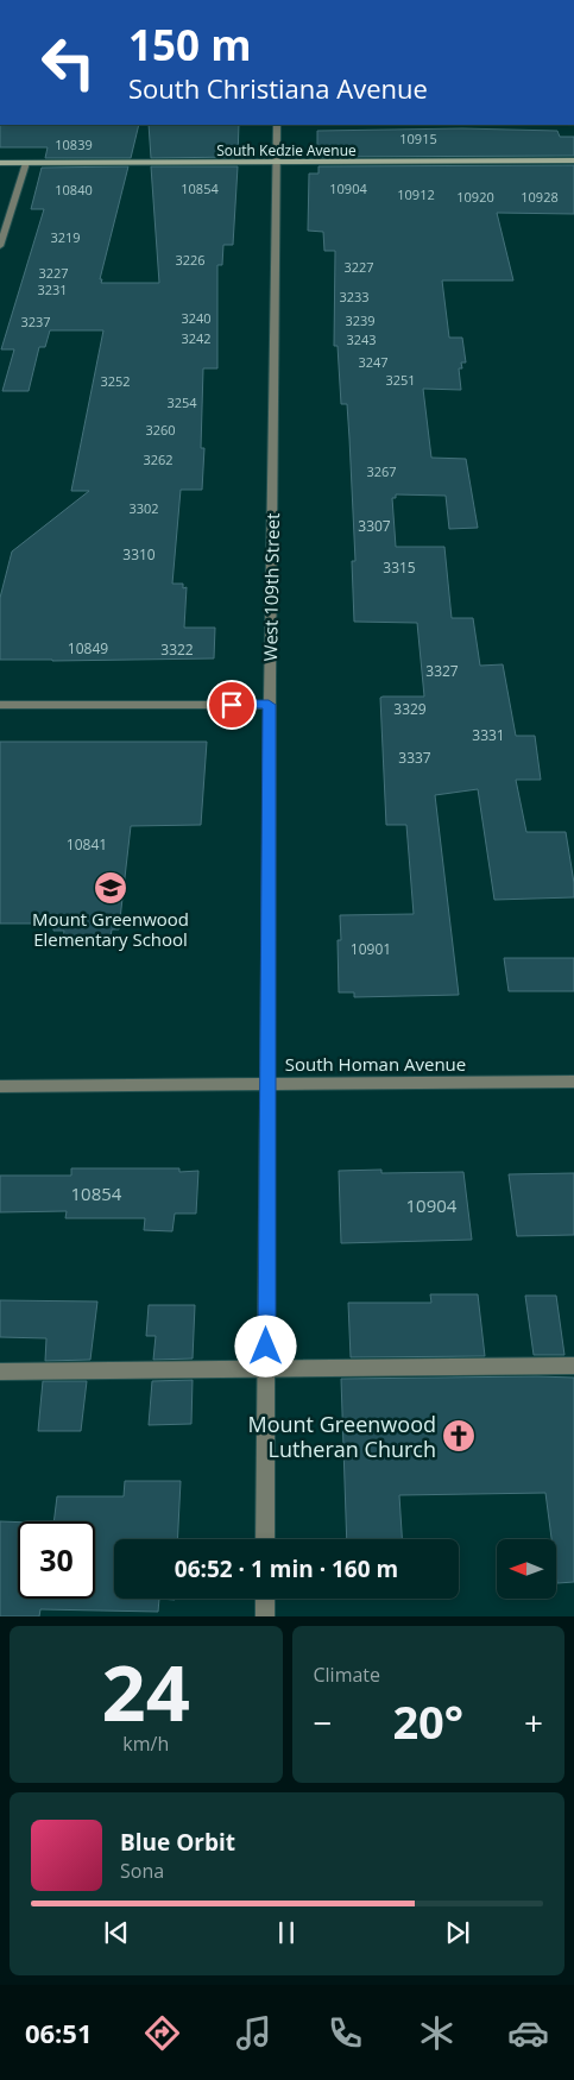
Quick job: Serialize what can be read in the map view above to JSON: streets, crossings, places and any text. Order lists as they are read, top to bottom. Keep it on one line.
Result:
{"streets":{"main road":["South Kedzie Avenue"],"street":["West 109th Street","South Homan Avenue"]},"crossings":[["South Kedzie Avenue","West 109th Street"],["West 109th Street","South Homan Avenue"]],"places":{"school or university":["Mount Greenwood Elementary School"],"church":["Mount Greenwood Lutheran Church"]},"house_numbers":["10915","10839","10854","10904","10840","10912","10920","10928","3219","3226","3227","3227","3231","3233","3240","3239","3237","3242","3243","3247","3251","3252","3254","3260","3262","3267","3302","3307","3310","3315","10849","3322","3327","3329","3331","3337","10841","10901","10854","10904"],"north":"left","page":{"turn":["150 m","South Christiana Avenue"],"limit":"30","trip":"06:52 · 1 min · 160 m","tile":[["24","km/h"],"Climate"],"heat":["−","20°","+"],"song":["Blue Orbit","Sona"],"tabs":"06:51"}}
